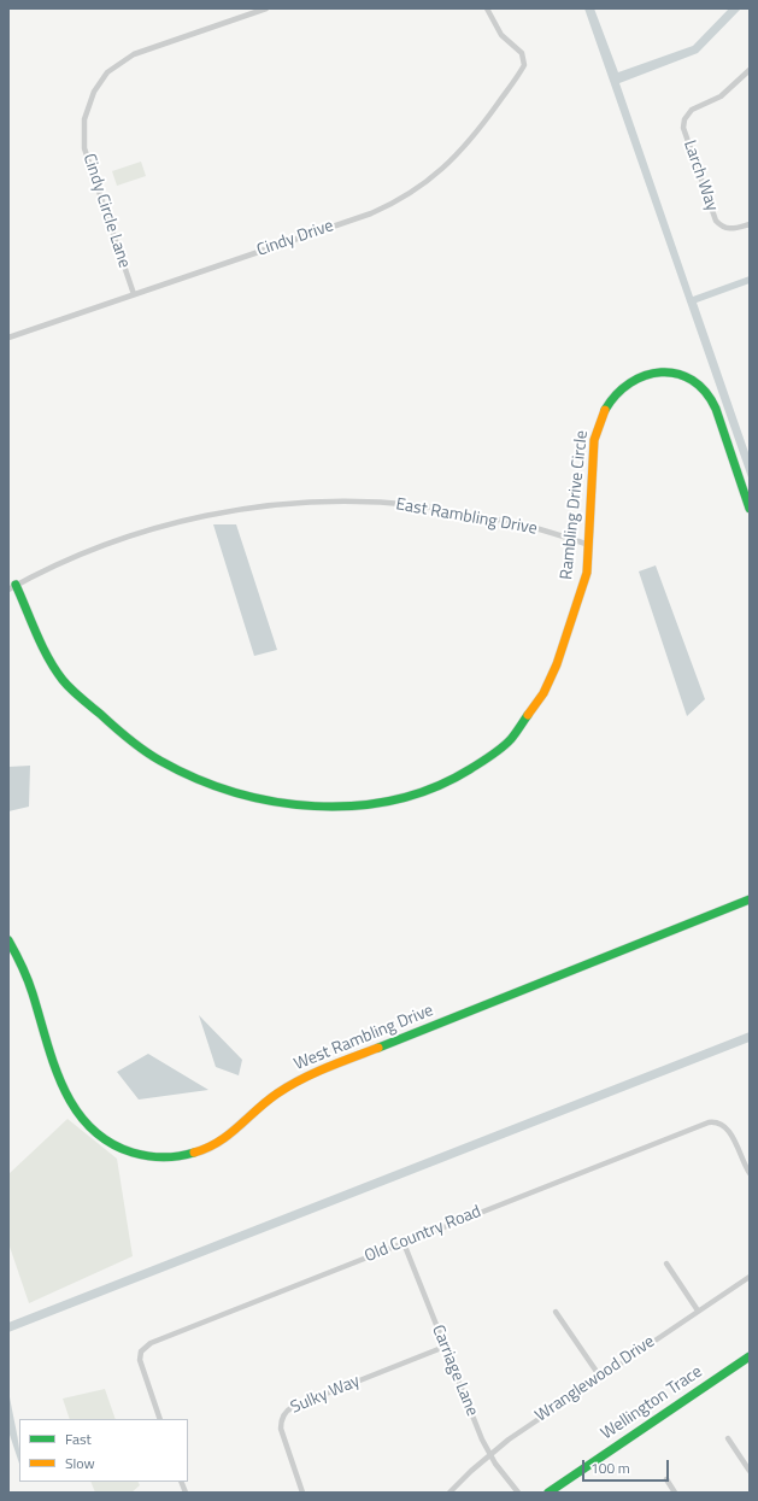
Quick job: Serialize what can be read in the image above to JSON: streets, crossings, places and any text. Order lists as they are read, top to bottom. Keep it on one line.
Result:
{"streets":{"street":["Larch Way","Cindy Circle Lane","Cindy Drive","Rambling Drive Circle","East Rambling Drive","West Rambling Drive","Old Country Road","Carriage Lane","Wranglewood Drive","Sulky Way","Wellington Trace"]},"crossings":[["Cindy Circle Lane","Cindy Drive"],["Rambling Drive Circle","East Rambling Drive"],["Old Country Road","Carriage Lane"],["Carriage Lane","Wranglewood Drive"],["Carriage Lane","Sulky Way"]],"legend":["Fast","Slow"],"scale_bar":"100 m"}
